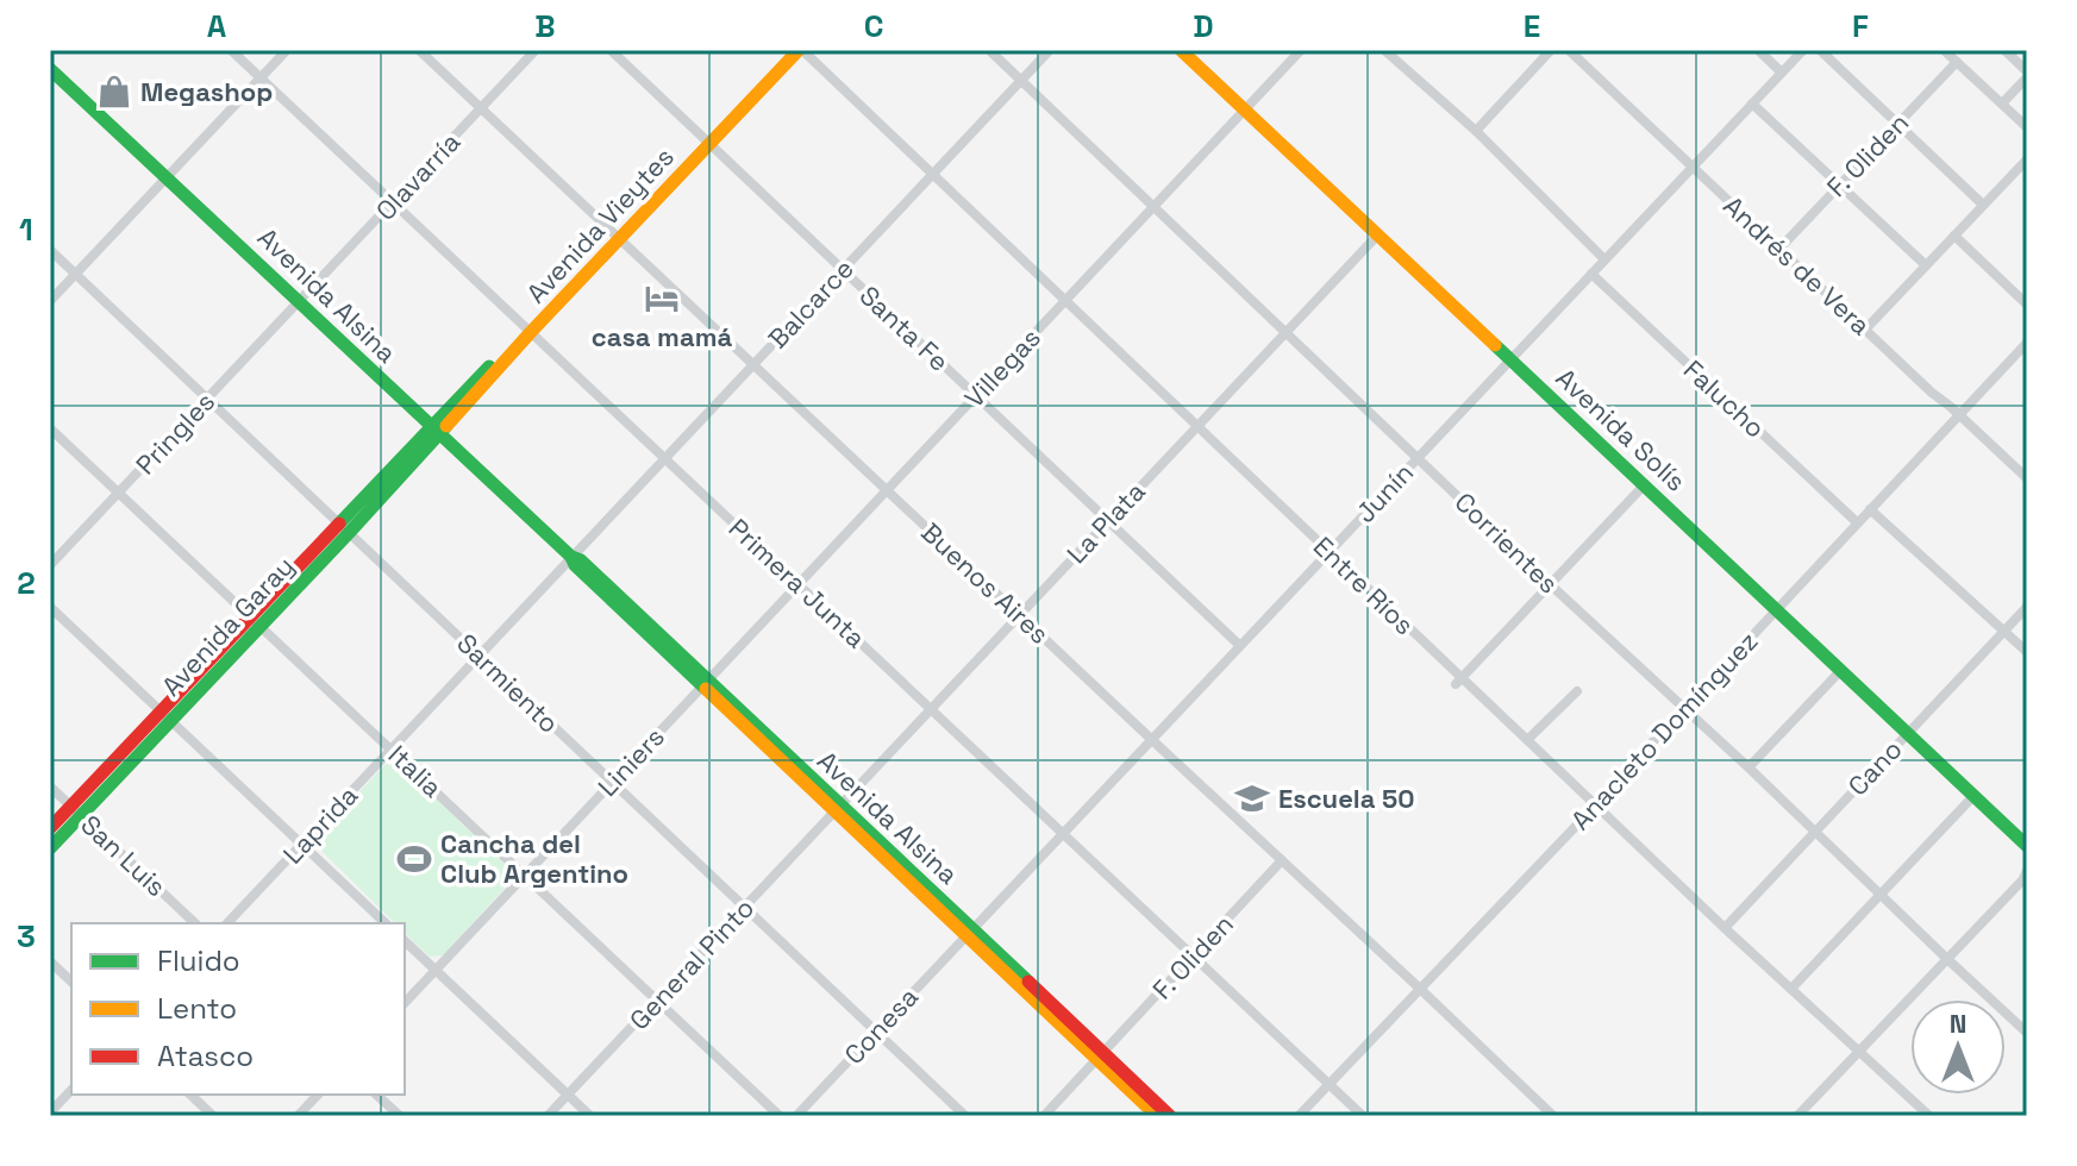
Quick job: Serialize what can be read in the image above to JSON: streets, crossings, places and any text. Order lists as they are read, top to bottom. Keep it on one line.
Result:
{"streets":{"street":["F. Oliden","Olavarría","Avenida Vieytes","Andrés de Vera","Avenida Alsina","Balcarce","Santa Fe","Villegas","Falucho","Avenida Solís","Pringles","Junín","La Plata","Corrientes","Primera Junta","Buenos Aires","Entre Ríos","Avenida Garay","Sarmiento","Anacleto Domínguez","Liniers","Cano","Italia","Laprida","San Luis","General Pinto","Conesa"]},"crossings":[["F. Oliden","Andrés de Vera"],["F. Oliden","Avenida Alsina"],["F. Oliden","Primera Junta"],["F. Oliden","Buenos Aires"],["Olavarría","Avenida Alsina"],["Olavarría","Pringles"],["Olavarría","Primera Junta"],["Olavarría","Buenos Aires"],["Avenida Vieytes","Avenida Alsina"],["Avenida Vieytes","Santa Fe"],["Avenida Vieytes","Primera Junta"],["Avenida Vieytes","Buenos Aires"],["Avenida Vieytes","Entre Ríos"],["Avenida Vieytes","Avenida Garay"],["Andrés de Vera","Junín"],["Andrés de Vera","Anacleto Domínguez"],["Avenida Alsina","Balcarce"],["Avenida Alsina","Villegas"],["Avenida Alsina","Pringles"],["Avenida Alsina","Junín"],["Avenida Alsina","La Plata"],["Avenida Alsina","Avenida Garay"],["Avenida Alsina","Liniers"],["Avenida Alsina","Laprida"],["Avenida Alsina","General Pinto"],["Avenida Alsina","Conesa"],["Balcarce","Santa Fe"],["Balcarce","Corrientes"],["Balcarce","Primera Junta"],["Balcarce","Buenos Aires"],["Balcarce","Entre Ríos"],["Balcarce","Laprida"],["Santa Fe","Villegas"],["Santa Fe","Junín"],["Santa Fe","La Plata"],["Villegas","Avenida Solís"],["Villegas","Corrientes"],["Villegas","Primera Junta"],["Villegas","Buenos Aires"],["Villegas","Entre Ríos"],["Villegas","Liniers"],["Falucho","Junín"],["Falucho","Anacleto Domínguez"],["Avenida Solís","Junín"],["Avenida Solís","La Plata"],["Avenida Solís","Anacleto Domínguez"],["Avenida Solís","Cano"],["Pringles","Sarmiento"],["Pringles","Italia"],["Junín","Corrientes"],["Junín","Primera Junta"],["Junín","Buenos Aires"],["Junín","Entre Ríos"],["Junín","Conesa"],["La Plata","Corrientes"],["La Plata","Primera Junta"],["La Plata","Buenos Aires"],["La Plata","Entre Ríos"],["La Plata","General Pinto"],["Corrientes","Anacleto Domínguez"],["Corrientes","Cano"],["Primera Junta","Anacleto Domínguez"],["Buenos Aires","Anacleto Domínguez"],["Entre Ríos","Anacleto Domínguez"],["Entre Ríos","Cano"],["Avenida Garay","Sarmiento"],["Avenida Garay","Italia"],["Avenida Garay","San Luis"],["Sarmiento","Liniers"],["Sarmiento","Laprida"],["Sarmiento","General Pinto"],["Sarmiento","Conesa"],["Liniers","Italia"],["Italia","Laprida"],["Italia","General Pinto"]],"places":{"shop":["Megashop"],"hotel":["casa mamá"],"school or university":["Escuela 50"],"sports":["Cancha del Club Argentino"]},"legend":["Fluido","Lento","Atasco"],"north":"top","grid":{"columns":["A","B","C","D","E","F"],"rows":["1","2","3"]}}
